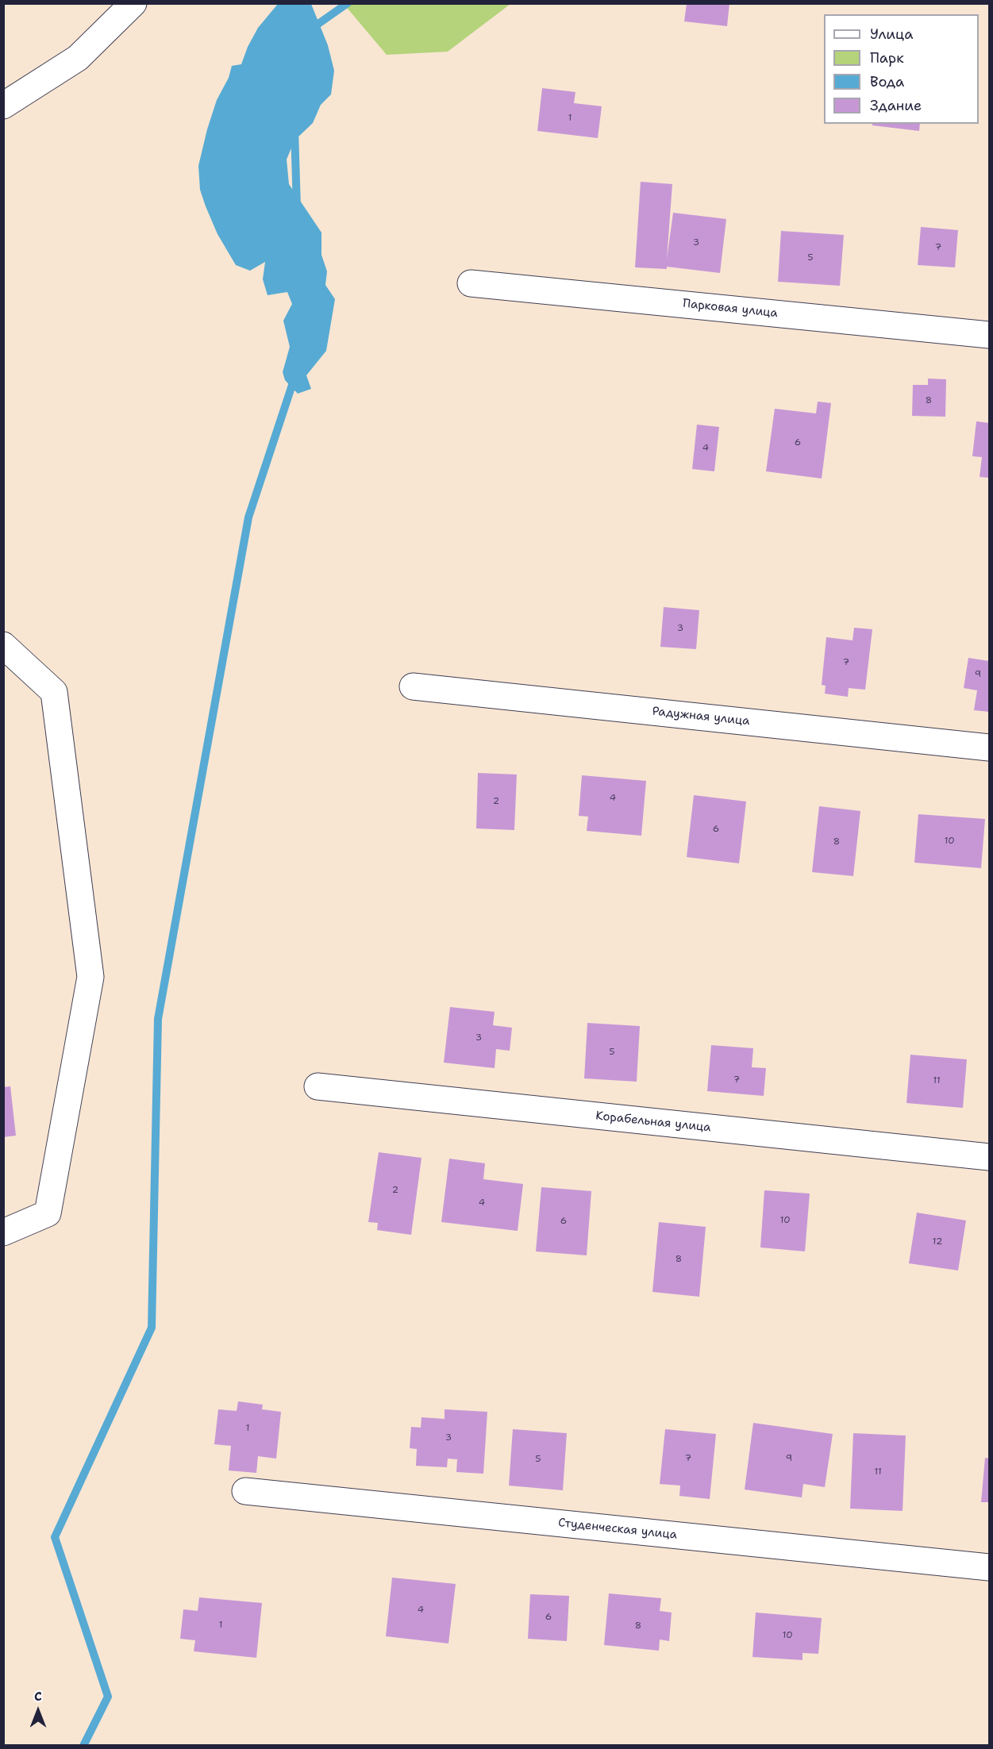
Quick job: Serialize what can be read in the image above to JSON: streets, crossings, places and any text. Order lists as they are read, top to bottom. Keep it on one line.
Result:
{"streets":{"street":["Парковая улица","Радужная улица","Корабельная улица","Студенческая улица"]},"house_numbers":["1","3","7","5","8","6","4","3","7","9","4","2","6","10","8","3","5","7","11","2","4","10","6","12","8","1","3","7","9","5","11","4","6","1","8","10"],"legend":["Улица","Парк","Вода","Здание"],"north":"top"}
